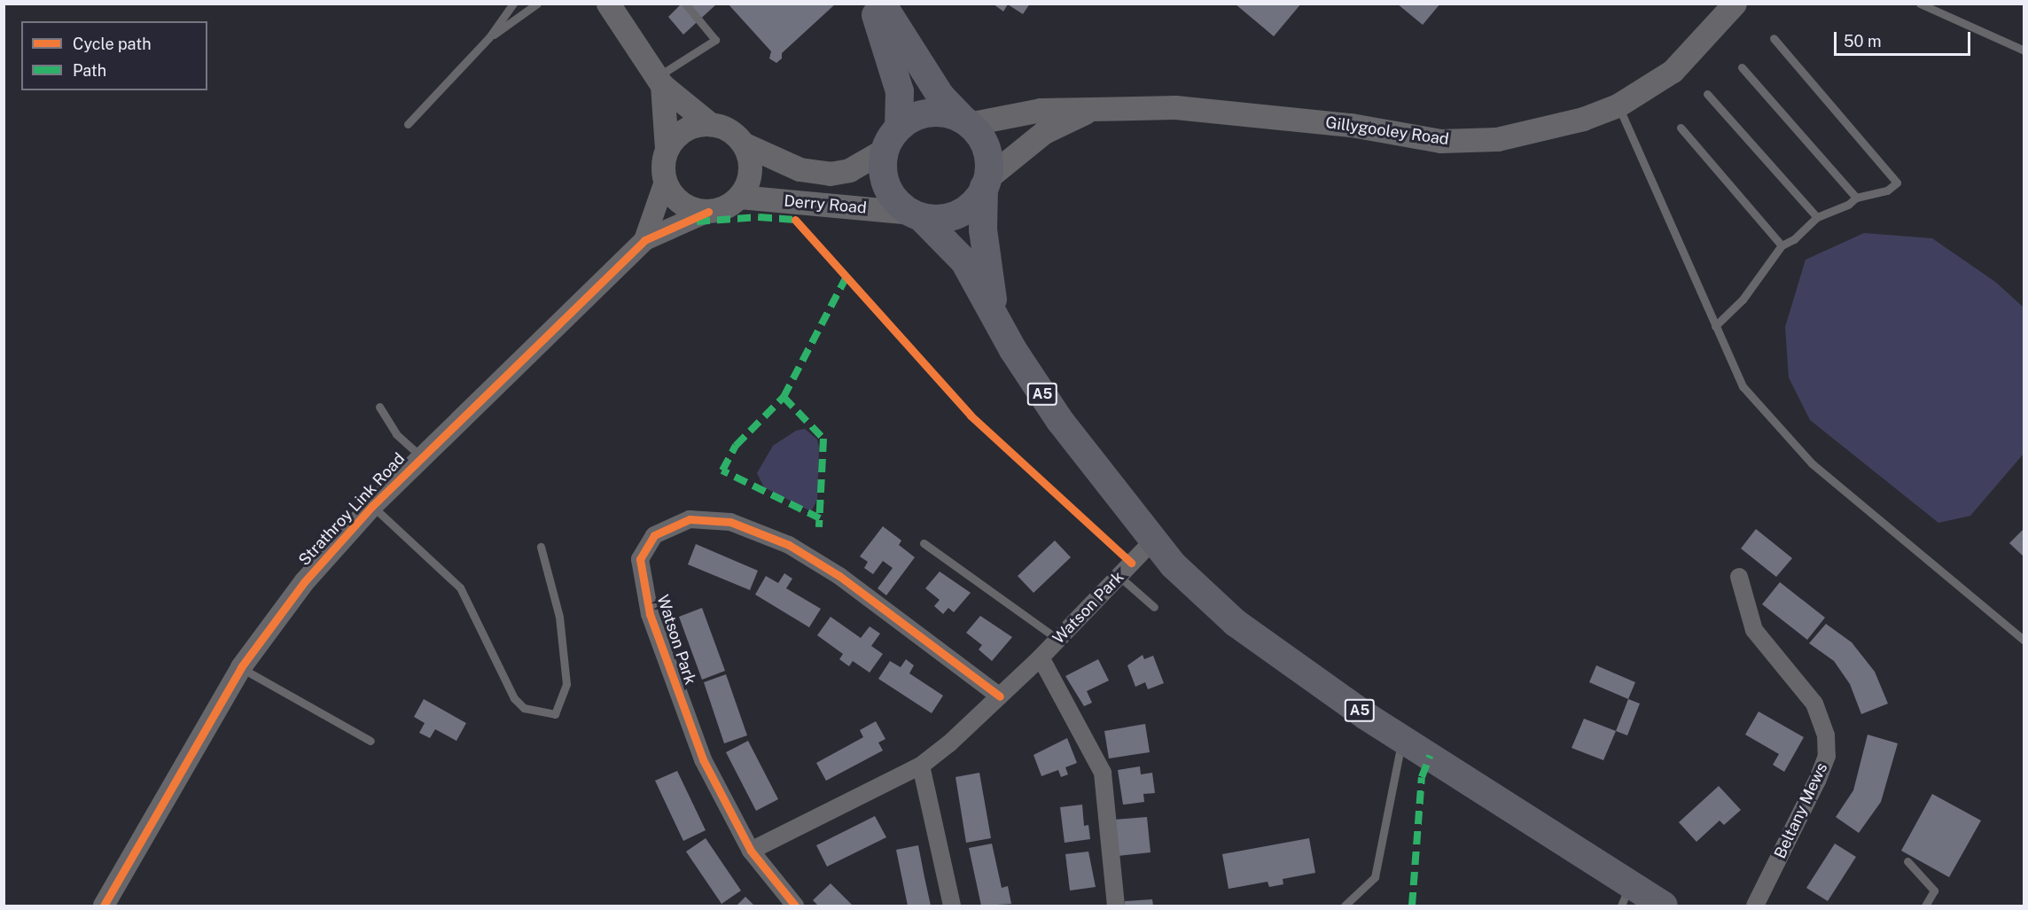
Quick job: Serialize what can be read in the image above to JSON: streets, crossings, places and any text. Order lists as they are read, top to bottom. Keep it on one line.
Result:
{"streets":{"highway":["A5"],"main road":["Gillygooley Road","Derry Road"],"street":["Strathroy Link Road","Watson Park","Beltany Mews"]},"crossings":[["Gillygooley Road","Derry Road"],["Gillygooley Road","A5"],["Derry Road","A5"],["Derry Road","Strathroy Link Road"],["A5","Watson Park"]],"legend":["Cycle path","Path"],"scale_bar":"50 m"}
